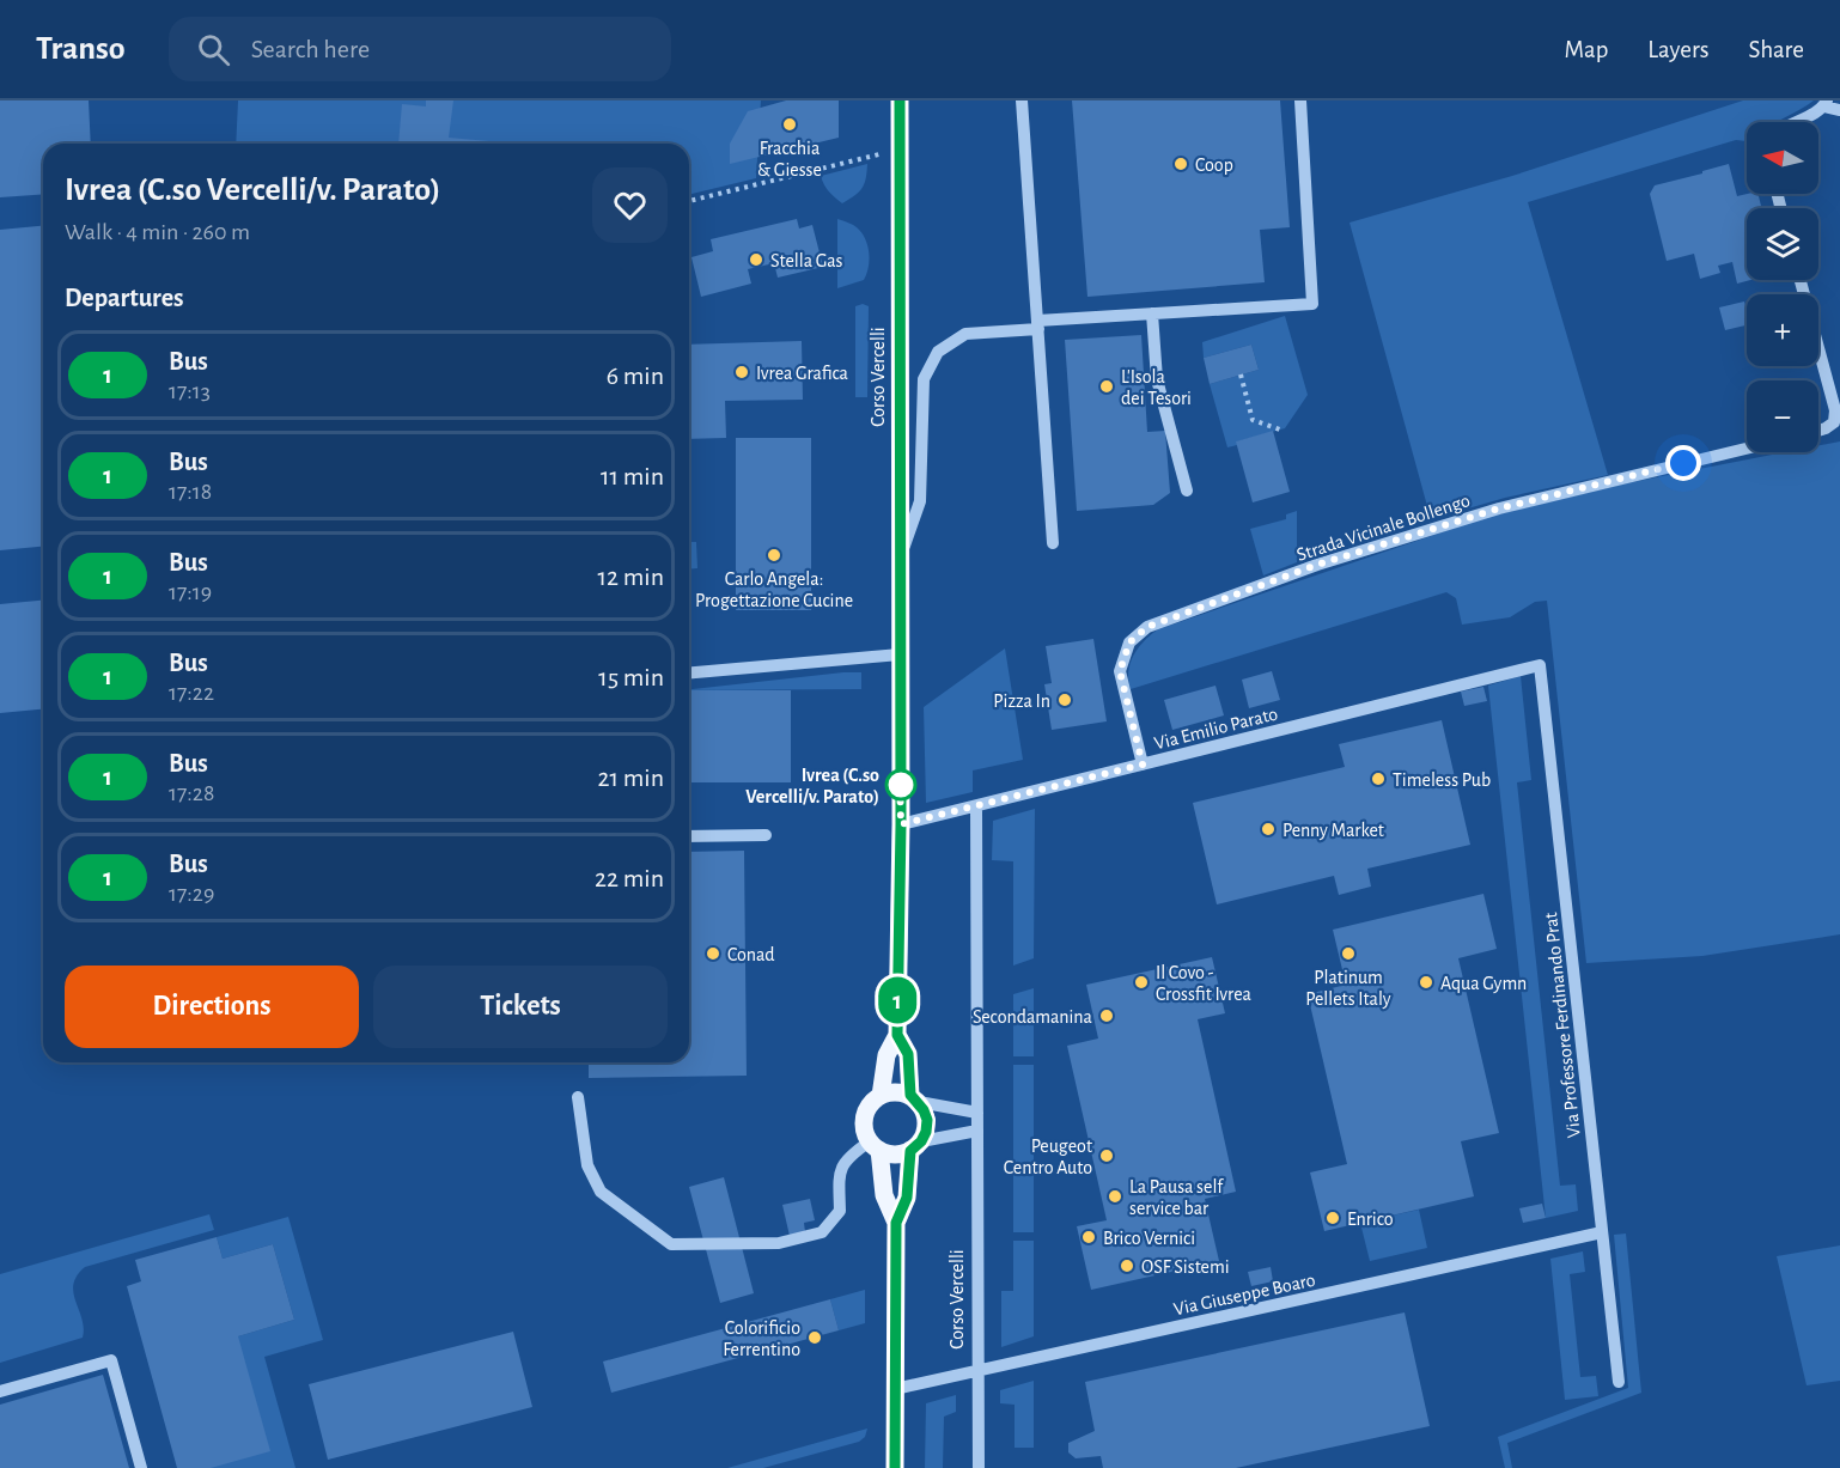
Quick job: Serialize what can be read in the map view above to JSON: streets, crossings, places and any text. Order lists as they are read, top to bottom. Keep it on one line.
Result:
{"streets":{"main road":["Corso Vercelli"],"street":["Strada Vicinale Bollengo","Via Emilio Parato","Via Professore Ferdinando Prat","Via Giuseppe Boaro"]},"crossings":[["Corso Vercelli","Via Emilio Parato"],["Corso Vercelli","Via Giuseppe Boaro"],["Strada Vicinale Bollengo","Via Emilio Parato"],["Via Emilio Parato","Via Professore Ferdinando Prat"],["Via Professore Ferdinando Prat","Via Giuseppe Boaro"]],"places":["Fracchia & Giesse","Coop","Stella Gas","Ivrea Grafica","L'Isola dei Tesori","Carlo Angela: Progettazione Cucine","Pizza In","Timeless Pub","Ivrea (C.so Vercelli/v. Parato)","Penny Market","Conad","Platinum Pellets Italy","Il Covo - Crossfit Ivrea","Aqua Gymn","Secondamanina","Peugeot Centro Auto","La Pausa self service bar","Enrico","Brico Vernici","OSF Sistemi","Colorificio Ferrentino"],"lines":["bus line 1"],"north":"left","page":{"header":"Transo","search":"Search here","nav":["Map","Layers","Share"],"on_map":"1","map_buttons":["+","−"],"heading":[["Ivrea (C.so Vercelli/v. Parato)","Walk · 4 min · 260 m"],"Departures"],"list":[{"mark":"1","name":"Bus","note":"17:13","value":"6 min"},{"mark":"1","name":"Bus","note":"17:18","value":"11 min"},{"mark":"1","name":"Bus","note":"17:19","value":"12 min"},{"mark":"1","name":"Bus","note":"17:22","value":"15 min"},{"mark":"1","name":"Bus","note":"17:28","value":"21 min"},{"mark":"1","name":"Bus","note":"17:29","value":"22 min"}],"buttons":["Directions","Tickets"]}}
